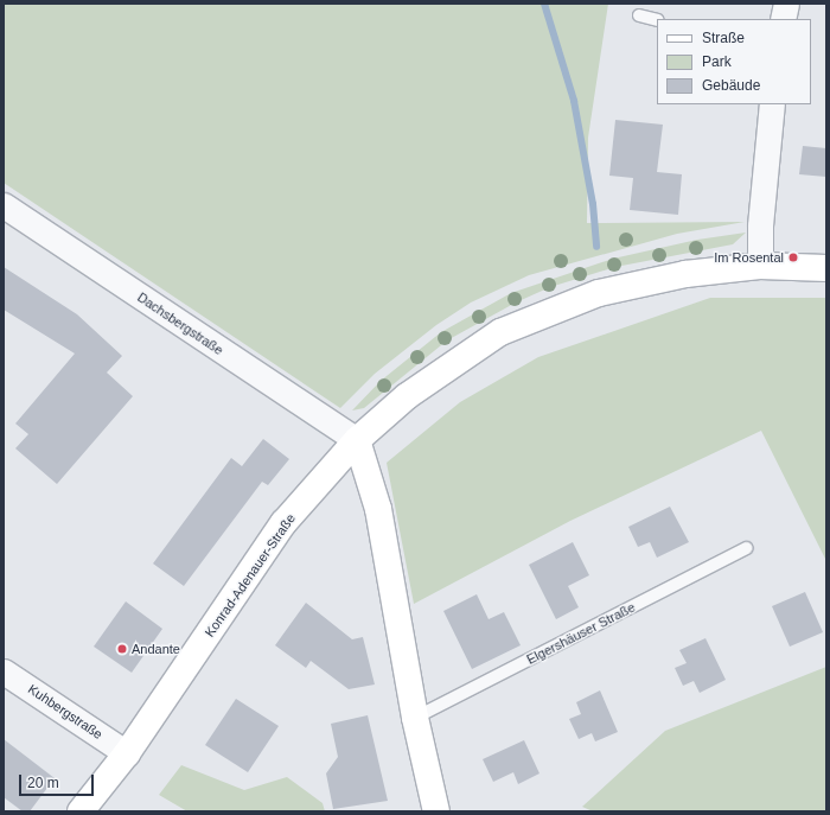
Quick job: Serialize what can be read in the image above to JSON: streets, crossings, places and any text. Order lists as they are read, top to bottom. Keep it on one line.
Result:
{"streets":{"main road":["Konrad-Adenauer-Straße"],"street":["Dachsbergstraße","Kuhbergstraße"],"lane":["Elgershäuser Straße"]},"crossings":[["Dachsbergstraße","Konrad-Adenauer-Straße"],["Konrad-Adenauer-Straße","Kuhbergstraße"]],"places":["Im Rosental","Andante"],"legend":["Straße","Park","Gebäude"],"scale_bar":"20 m"}
